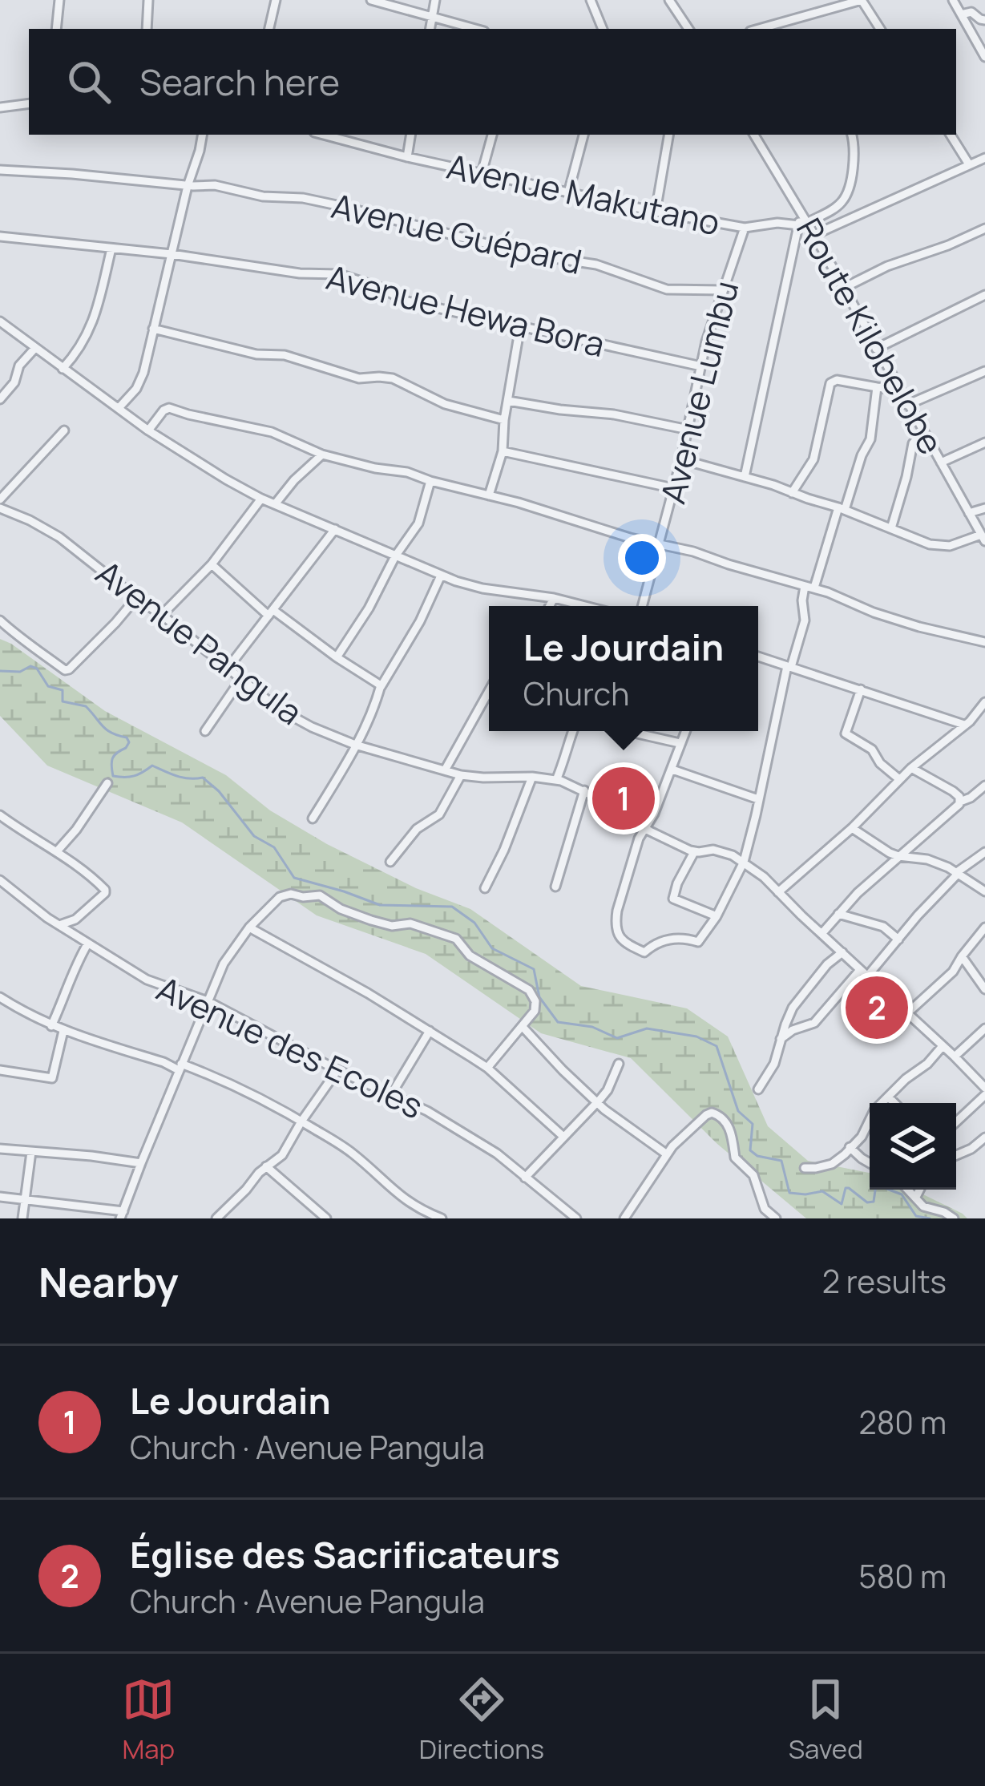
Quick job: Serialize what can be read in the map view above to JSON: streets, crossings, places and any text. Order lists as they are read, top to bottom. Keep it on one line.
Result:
{"streets":{"street":["Avenue Makutano","Avenue Guépard","Avenue Hewa Bora","Route Kilobelobe","Avenue Lumbu","Avenue Pangula","Avenue des Ecoles"]},"crossings":[["Avenue Makutano","Route Kilobelobe"],["Avenue Makutano","Avenue Lumbu"],["Avenue Guépard","Avenue Lumbu"],["Avenue Hewa Bora","Avenue Lumbu"]],"page":{"search":"Search here","popup":["Le Jourdain","Church"],"pins":["1","2"],"heading":["Nearby","2 results"],"list":[{"mark":"1","name":"Le Jourdain","note":"Church · Avenue Pangula","value":"280 m"},{"mark":"2","name":"Église des Sacrificateurs","note":"Church · Avenue Pangula","value":"580 m"}],"nav":["Map","Directions","Saved"]}}
